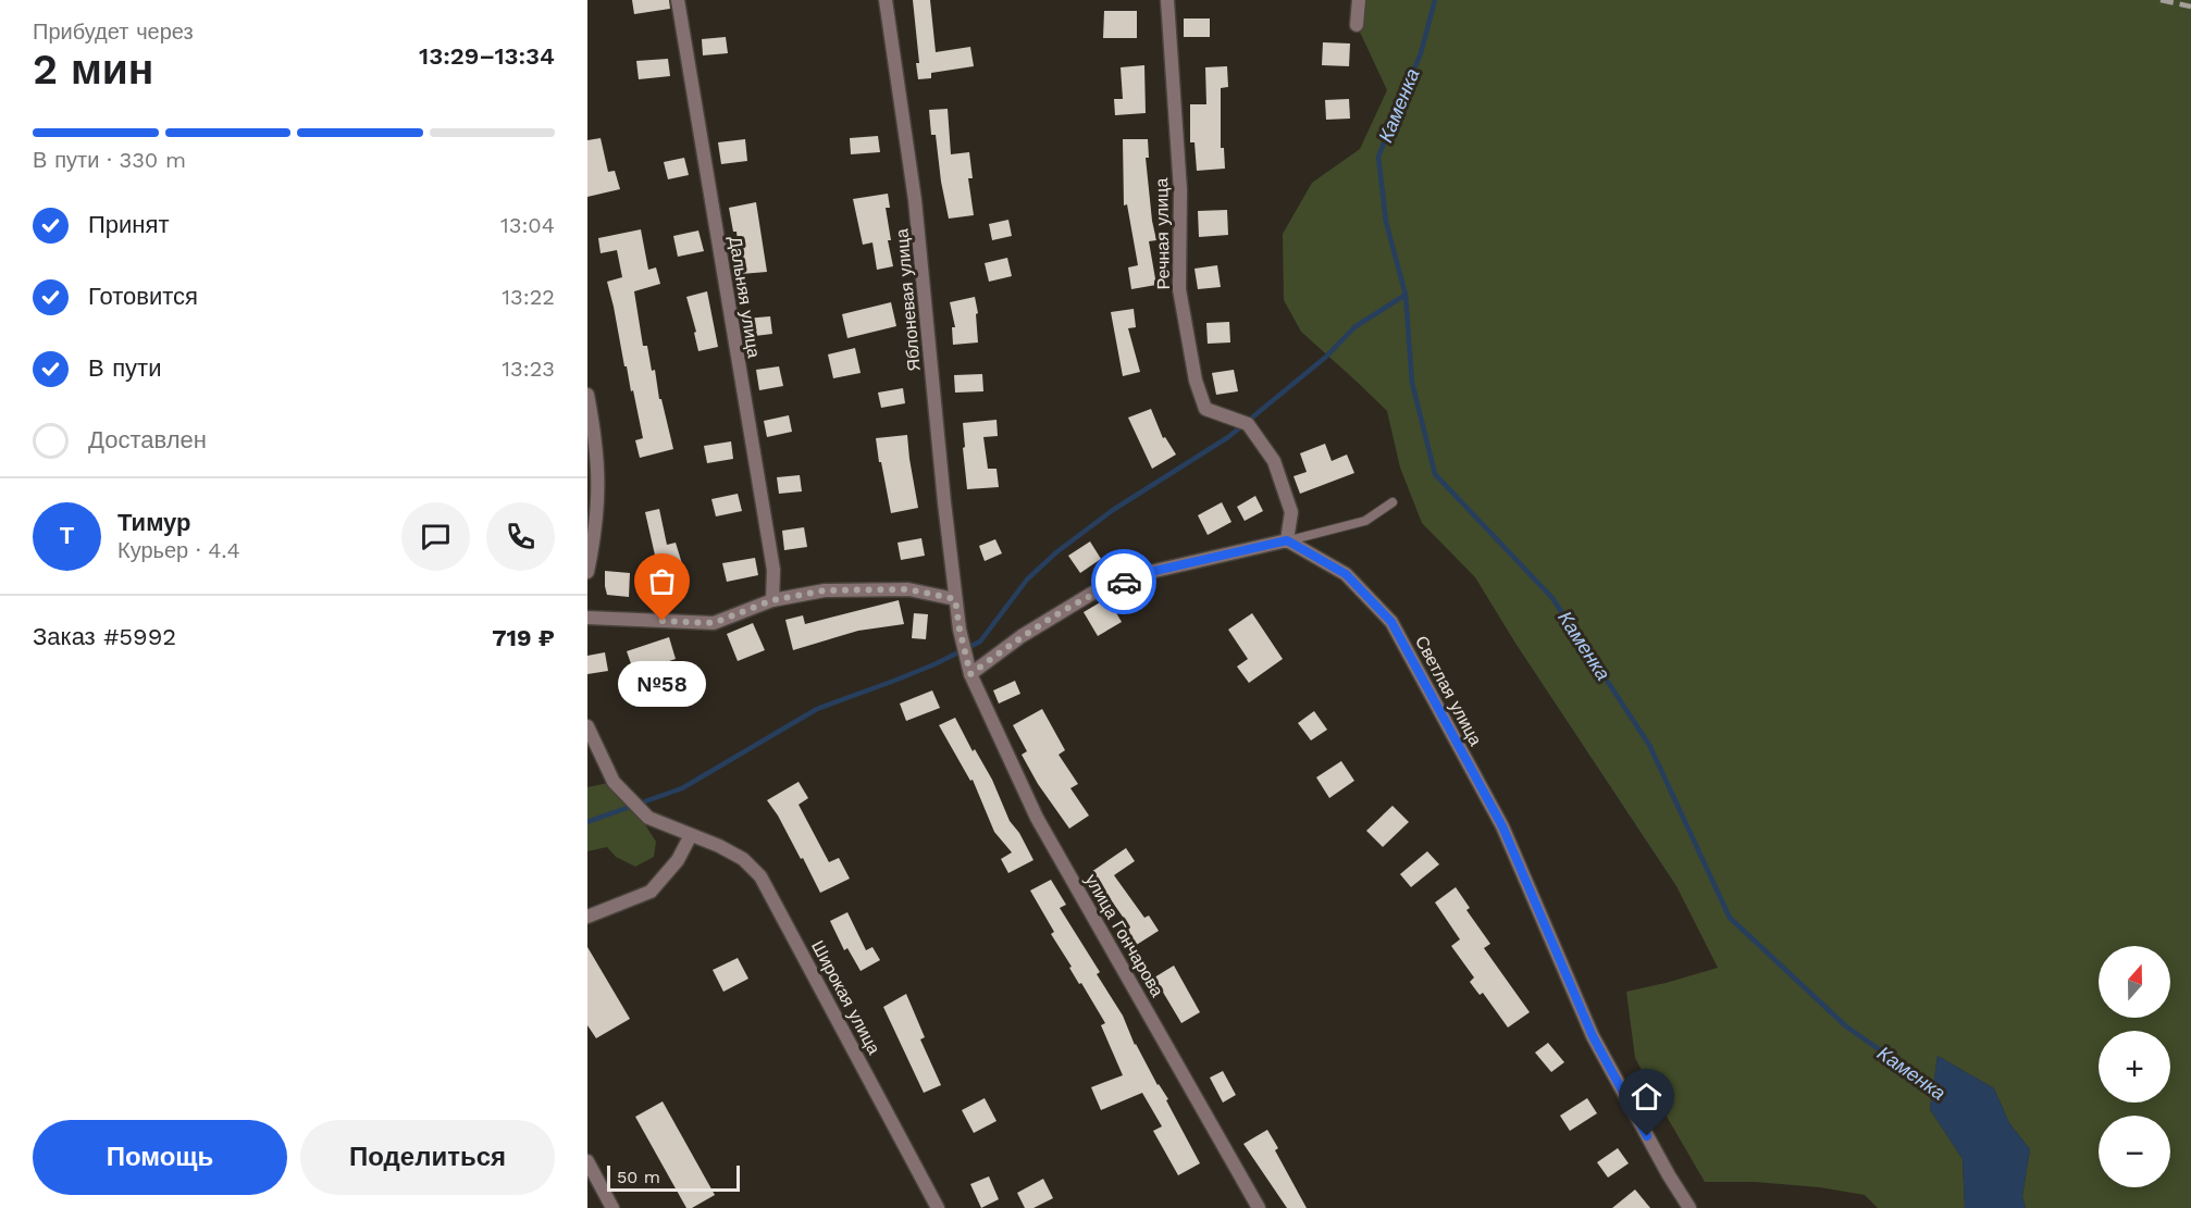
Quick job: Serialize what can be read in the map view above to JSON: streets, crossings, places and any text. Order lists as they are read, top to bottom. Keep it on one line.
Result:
{"streets":{"street":["Речная улица","Дальняя улица","Яблоневая улица","Светлая улица","улица Гончарова","Широкая улица"]},"crossings":[["Речная улица","Светлая улица"],["Яблоневая улица","улица Гончарова"]],"water":["Каменка"],"places":["№58"],"scale_bar":"50 m","north":"top","page":{"heading":["2 мин","Прибудет через","13:29–13:34"],"panel":["Тимур","Курьер · 4.4","Заказ #5992","719 ₽"],"bar":"В пути · 330 m","list":[["Принят","13:04"],["Готовится","13:22"],["В пути","13:23"],"Доставлен"],"round":"Т","bubble":"№58","map_buttons":["+","−"],"buttons":["Помощь","Поделиться"],"scale":"50 m"}}
